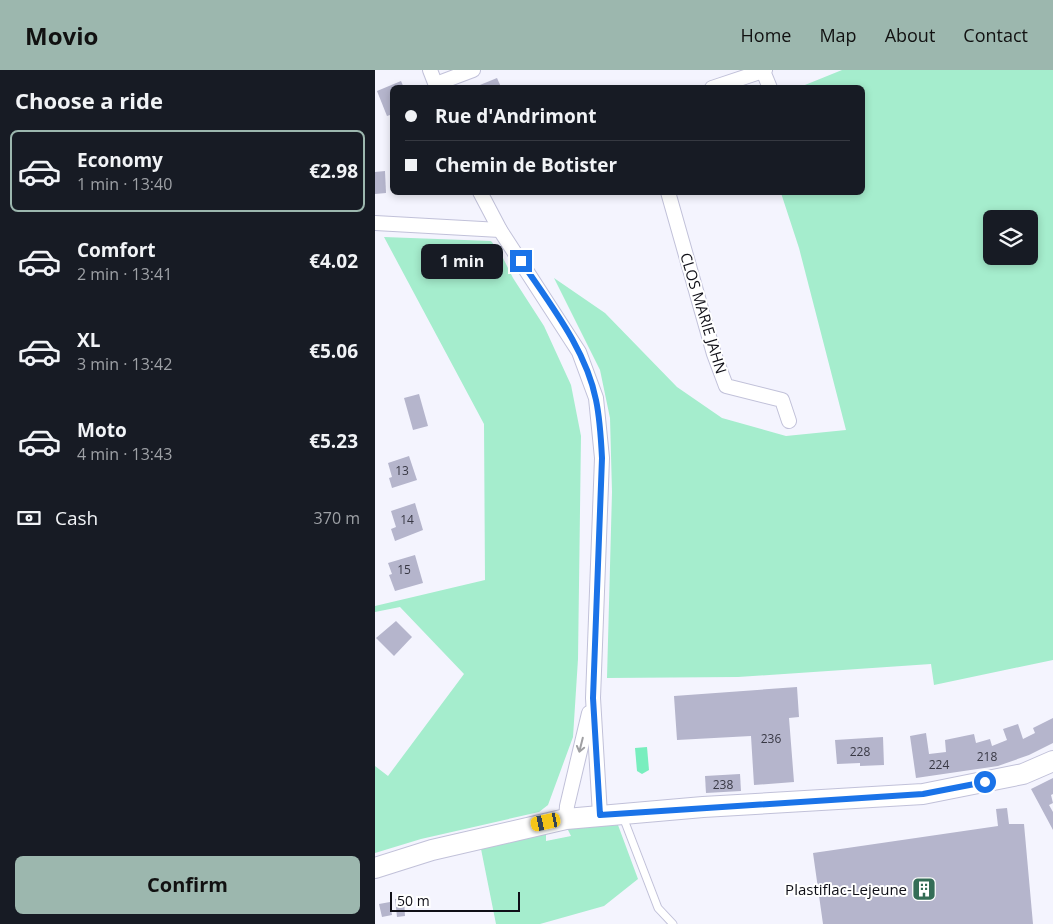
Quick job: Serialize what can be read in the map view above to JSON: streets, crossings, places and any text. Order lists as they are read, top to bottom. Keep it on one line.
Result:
{"streets":{"street":["CLOS MARIE JAHN"]},"places":{"building":["Plastiflac-Lejeune"]},"house_numbers":["13","14","15","236","228","218","224","238"],"scale_bar":"50 m","page":{"header":"Movio","nav":["Home","Map","About","Contact"],"heading":"Choose a ride","banner":["Rue d'Andrimont","Chemin de Botister"],"list":[{"name":"Economy","note":"1 min · 13:40","value":"€2.98"},{"name":"Comfort","note":"2 min · 13:41","value":"€4.02"},{"name":"XL","note":"3 min · 13:42","value":"€5.06"},{"name":"Moto","note":"4 min · 13:43","value":"€5.23"}],"bubble":"1 min","pay":["Cash","370 m"],"buttons":"Confirm","scale":"50 m"}}
